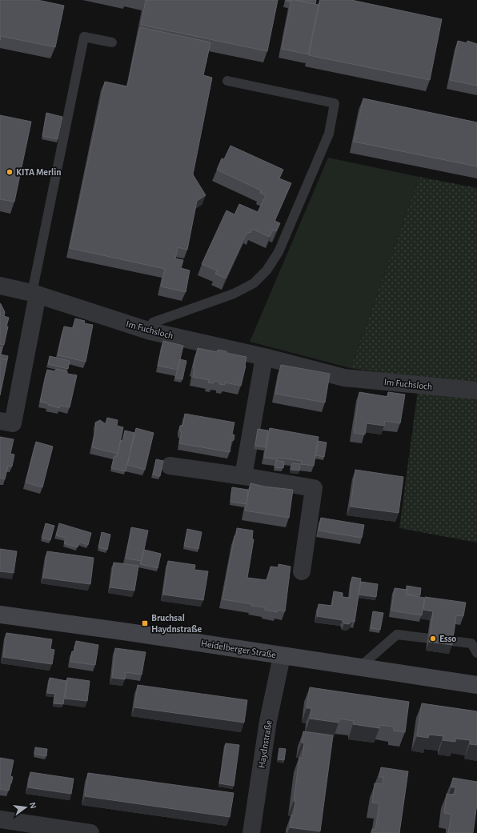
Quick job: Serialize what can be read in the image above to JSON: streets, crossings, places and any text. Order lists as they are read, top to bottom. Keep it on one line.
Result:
{"streets":{"main road":["Heidelberger Straße"],"street":["Im Fuchsloch","Haydnstraße"]},"crossings":[["Heidelberger Straße","Haydnstraße"]],"places":{"other":["KITA Merlin","Esso"],"transit":["Bruchsal Haydnstraße"]},"north":"right"}
